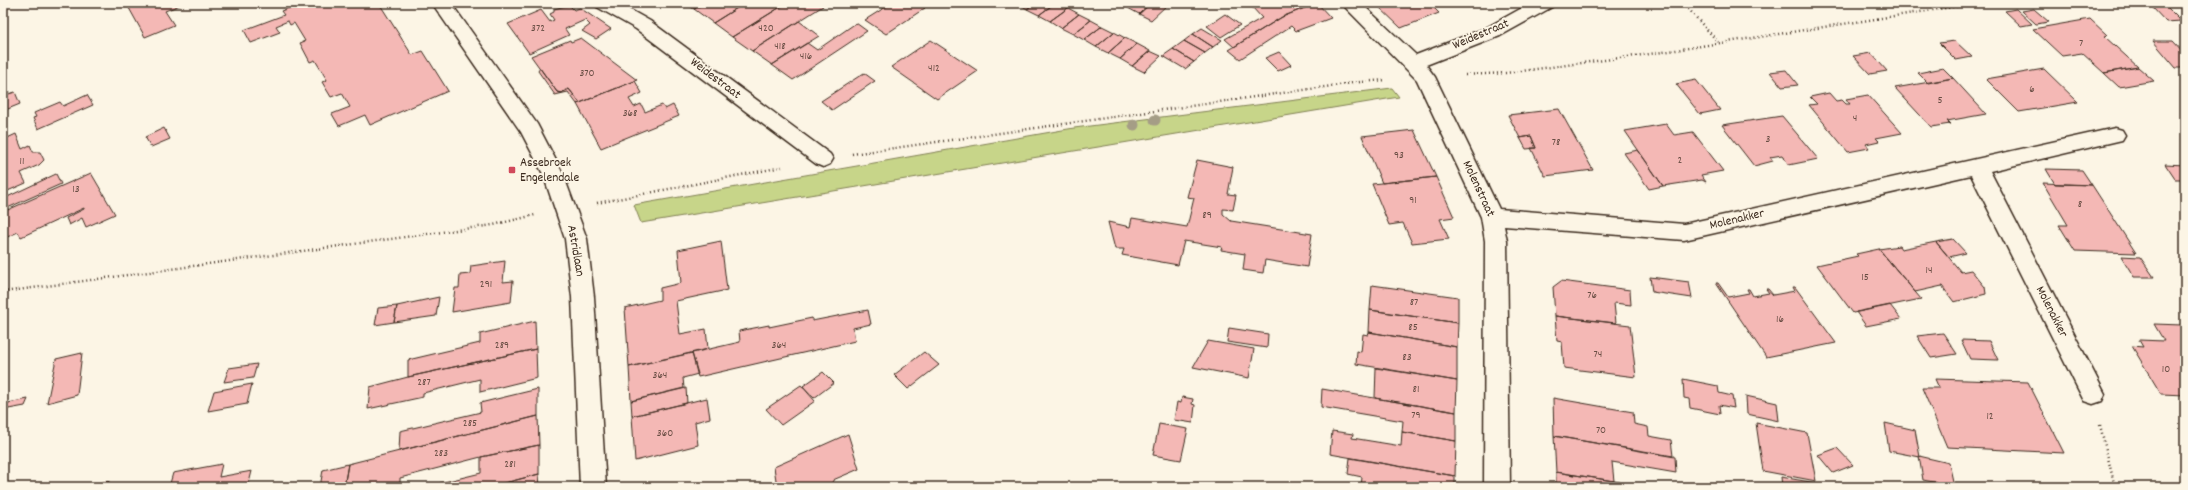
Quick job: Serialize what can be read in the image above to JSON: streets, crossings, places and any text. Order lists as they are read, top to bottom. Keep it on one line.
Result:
{"streets":{"street":["Weidestraat","Molenstraat","Molenakker","Astridlaan"]},"crossings":[["Weidestraat","Molenstraat"],["Molenstraat","Molenakker"]],"places":{"transit":["Assebroek Engelendale"]},"house_numbers":["372","420","7","418","416","412","370","6","5","368","4","3","78","93","2","11","13","91","8","89","14","15","291","76","87","16","85","289","364","74","83","10","364","287","81","79","12","285","70","360","283","281"]}
